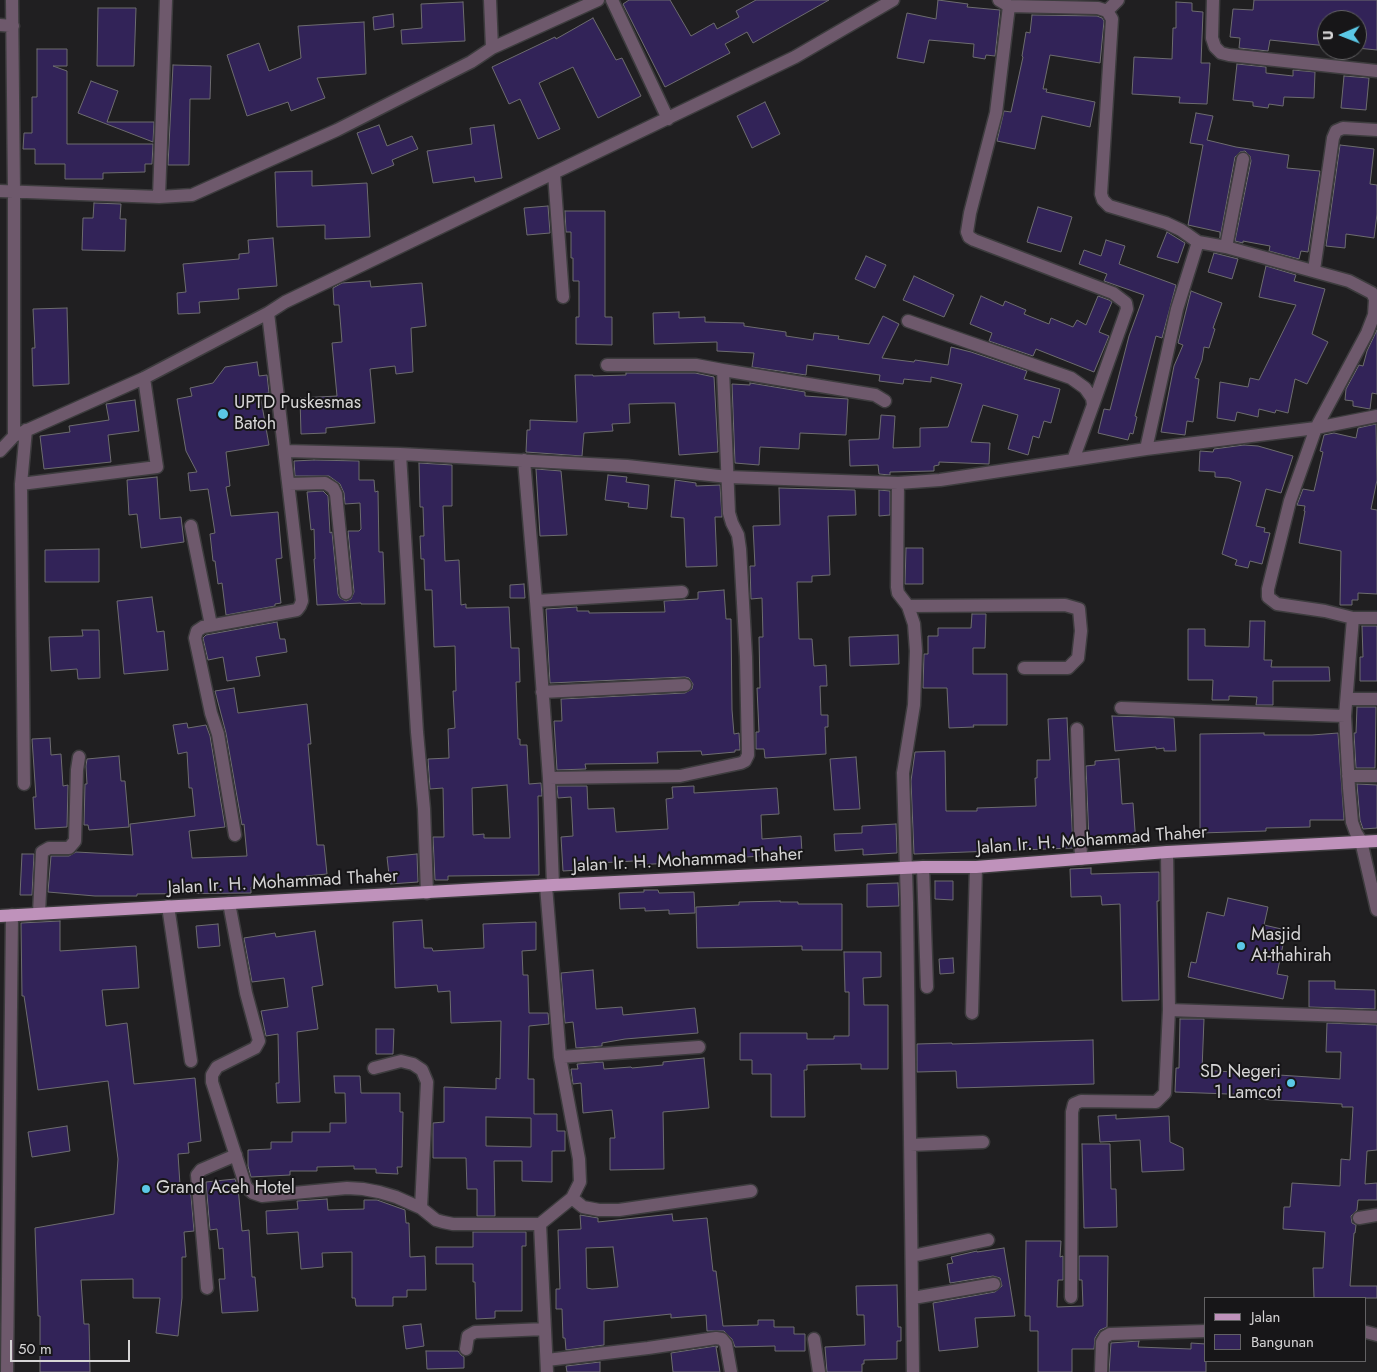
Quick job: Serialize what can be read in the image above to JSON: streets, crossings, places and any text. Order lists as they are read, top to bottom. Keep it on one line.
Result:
{"streets":{"main road":["Jalan Ir. H. Mohammad Thaher"]},"places":["UPTD Puskesmas Batoh","Masjid At-thahirah","SD Negeri 1 Lamcot","Grand Aceh Hotel"],"legend":["Jalan","Bangunan"],"scale_bar":"50 m","north":"left"}
